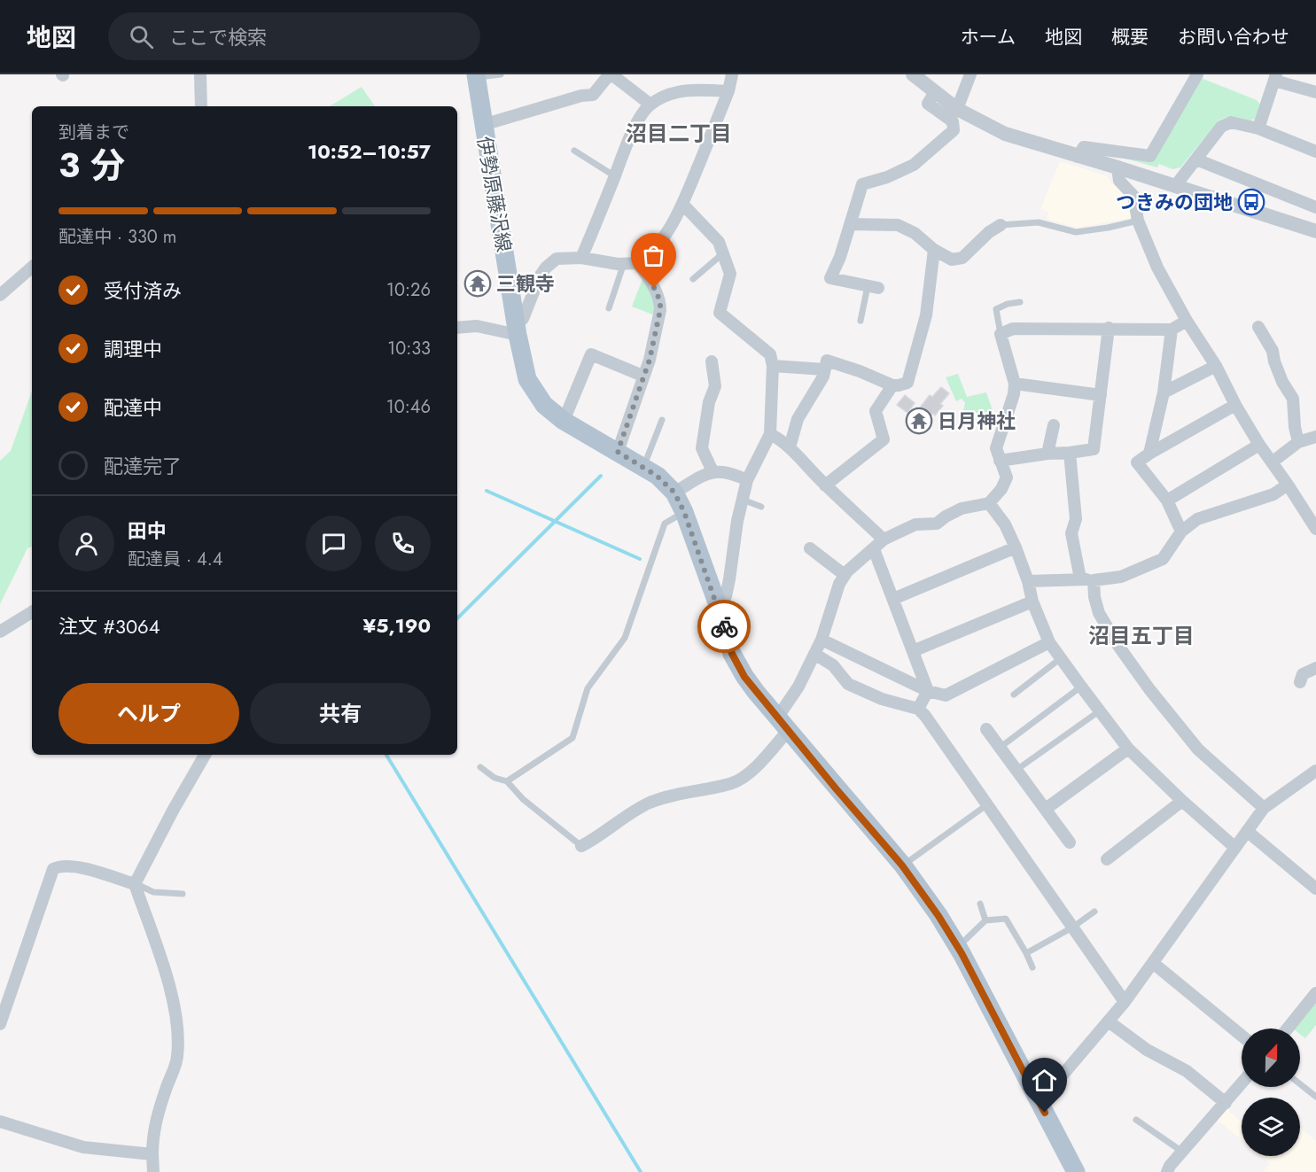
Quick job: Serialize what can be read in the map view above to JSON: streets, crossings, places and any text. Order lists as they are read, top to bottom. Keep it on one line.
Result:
{"streets":{"main road":["伊勢原藤沢線"]},"districts":["沼目二丁目","沼目五丁目"],"places":{"bus stop":["つきみの団地"],"temple":["三観寺","日月神社"]},"north":"top","page":{"header":"地図","search":"ここで検索","nav":["ホーム","地図","概要","お問い合わせ"],"heading":["3 分","到着まで","10:52–10:57"],"panel":["田中","配達員 · 4.4","注文 #3064","¥5,190"],"bar":"配達中 · 330 m","list":[["受付済み","10:26"],["調理中","10:33"],["配達中","10:46"],"配達完了"],"buttons":["ヘルプ","共有"]}}
